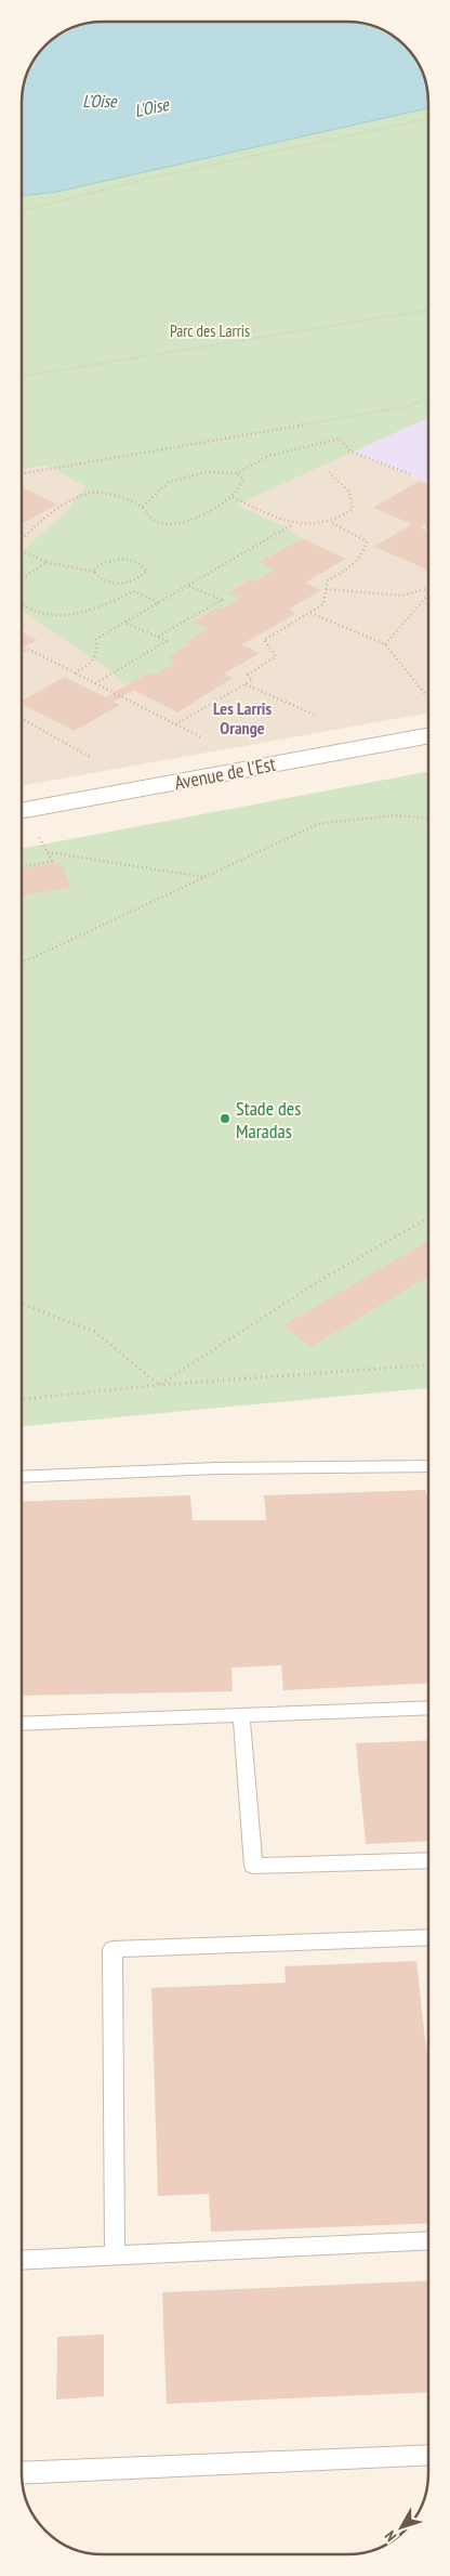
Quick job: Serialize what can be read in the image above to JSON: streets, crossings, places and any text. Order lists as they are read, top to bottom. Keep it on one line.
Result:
{"streets":{"street":["Avenue de l'Est"]},"districts":["Les Larris Orange"],"water":["L’Oise","L'Oise"],"parks":["Parc des Larris"],"places":["Stade des Maradas"],"north":"bottom left"}
